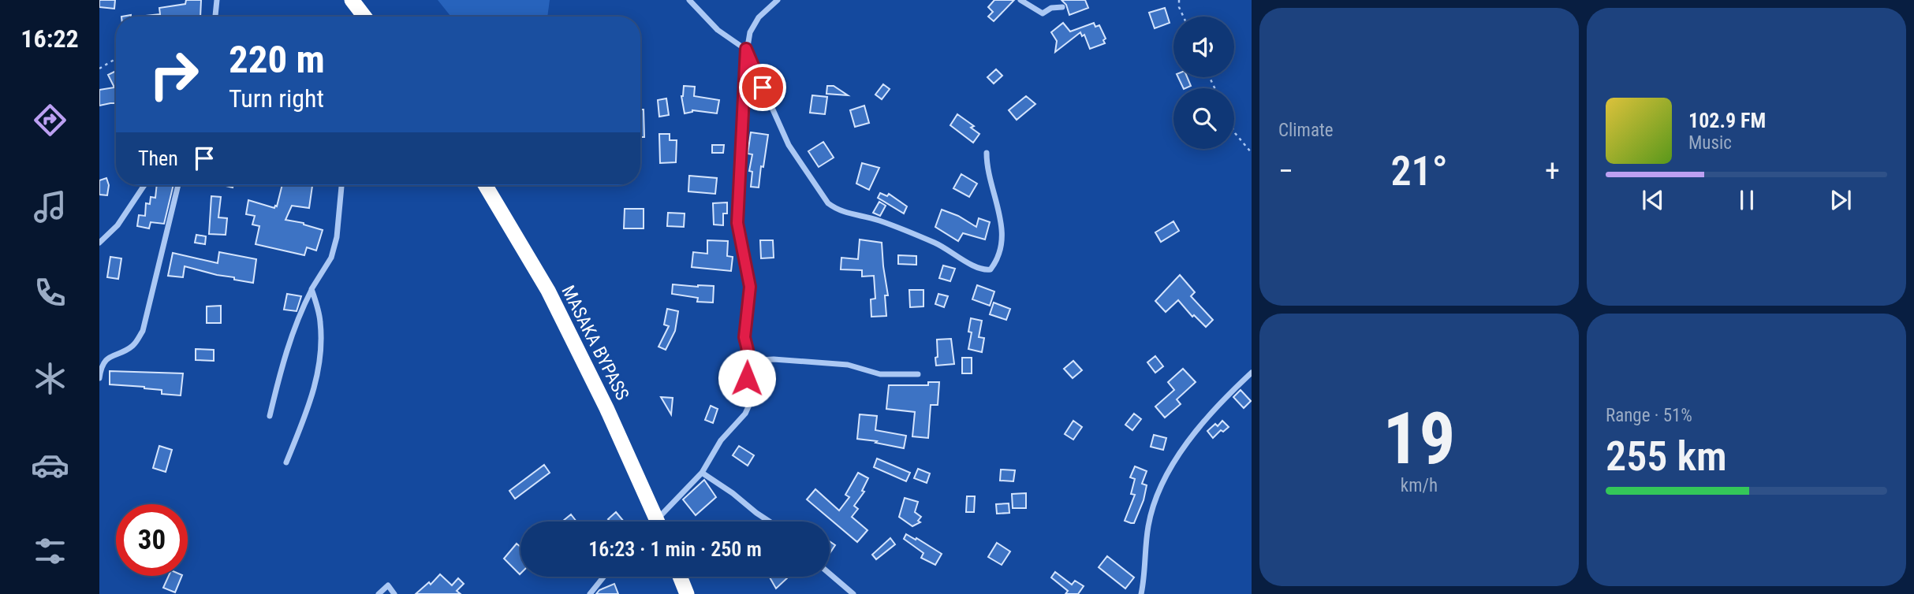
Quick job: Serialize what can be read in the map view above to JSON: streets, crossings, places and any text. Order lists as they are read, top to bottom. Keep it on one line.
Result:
{"streets":{"highway":["MASAKA BYPASS"]},"page":{"tabs":"16:22","tile":["Climate",["19","km/h"],["Range · 51%","255 km"]],"turn":["220 m","Turn right"],"song":["102.9 FM","Music"],"then":"Then","heat":["−","21°","+"],"limit":"30","trip":"16:23 · 1 min · 250 m"}}
